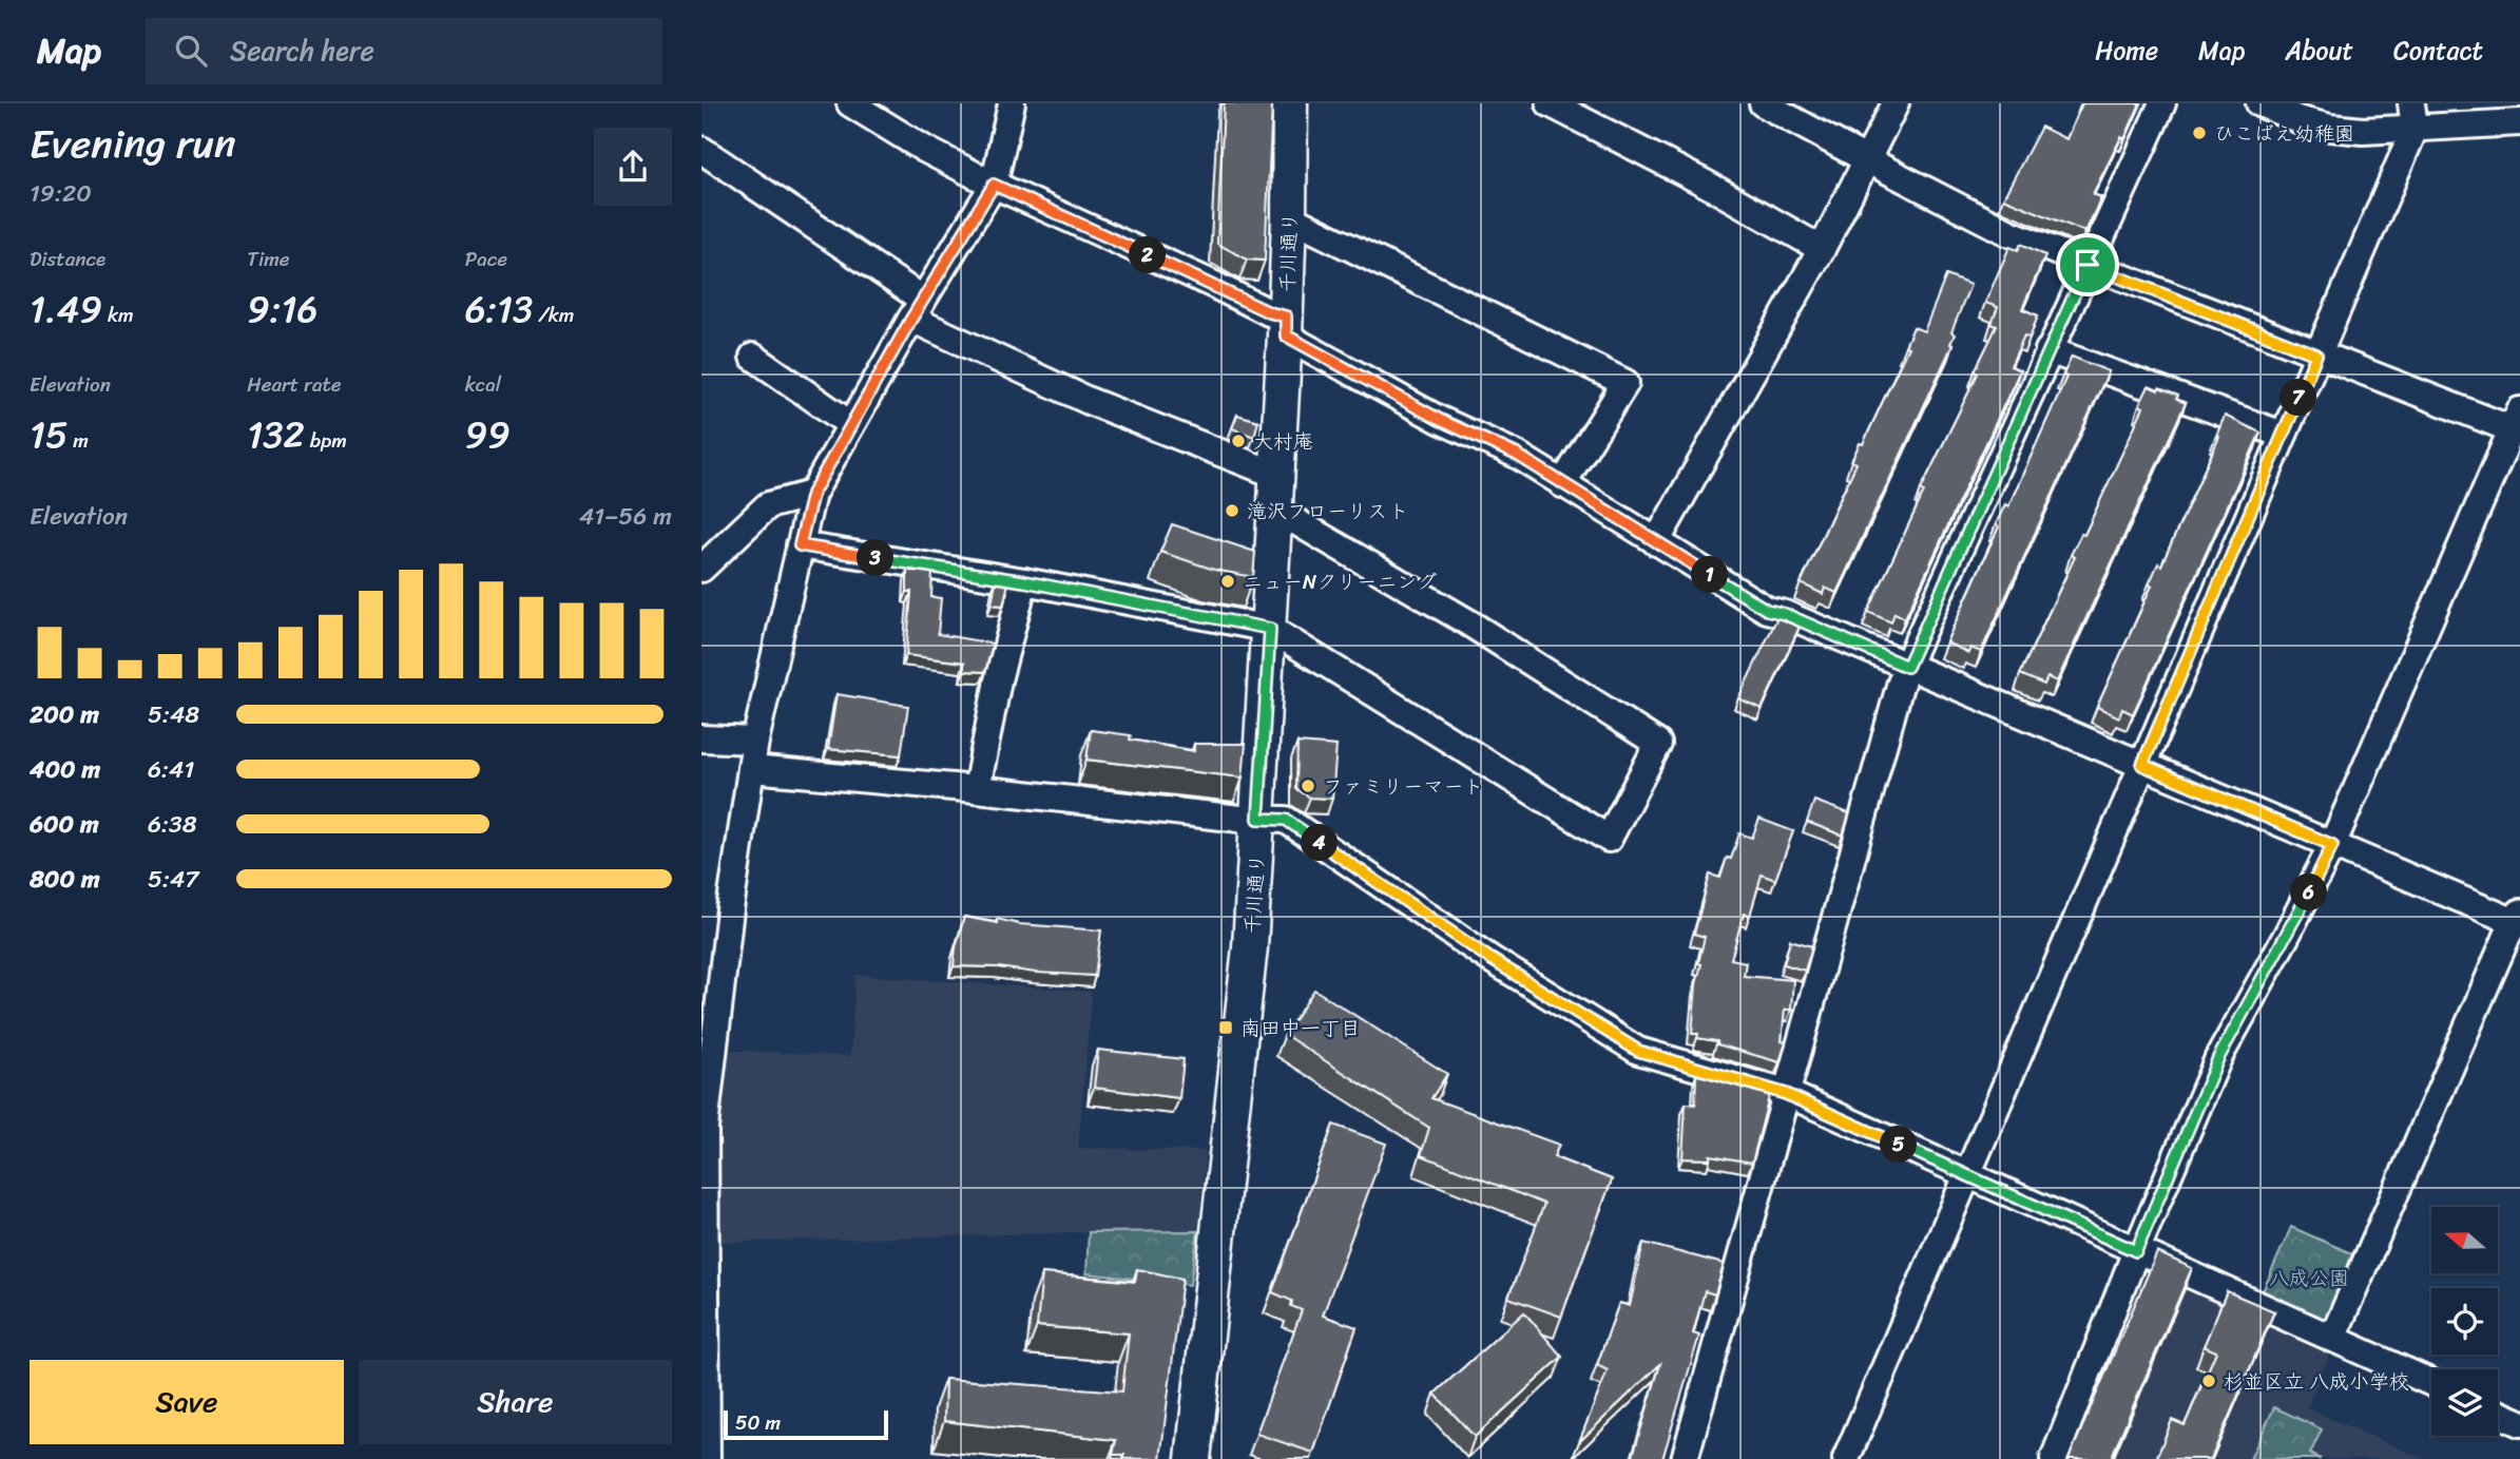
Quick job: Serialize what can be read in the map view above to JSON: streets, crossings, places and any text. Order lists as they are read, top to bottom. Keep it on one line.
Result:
{"streets":{"main road":["千川通り"]},"parks":["八成公園"],"places":{"other":["ひこばえ幼稚園","大村庵","滝沢フローリスト","ニューNクリーニング","ファミリーマート","杉並区立 八成小学校"],"transit":["南田中一丁目"]},"scale_bar":"50 m","north":"left","page":{"header":"Map","search":"Search here","nav":["Home","Map","About","Contact"],"heading":["Evening run","19:20"],"stats":[["Distance","1.49 km"],["Time","9:16"],["Pace","6:13 /km"],["Elevation","15 m"],["Heart rate","132 bpm"],["kcal","99"]],"pins":["2","7","3","1","4","6","5"],"chart":["Elevation","41–56 m"],"list":[{"name":"200 m","note":"5:48"},{"name":"400 m","note":"6:41"},{"name":"600 m","note":"6:38"},{"name":"800 m","note":"5:47"}],"buttons":["Save","Share"],"scale":"50 m"}}
